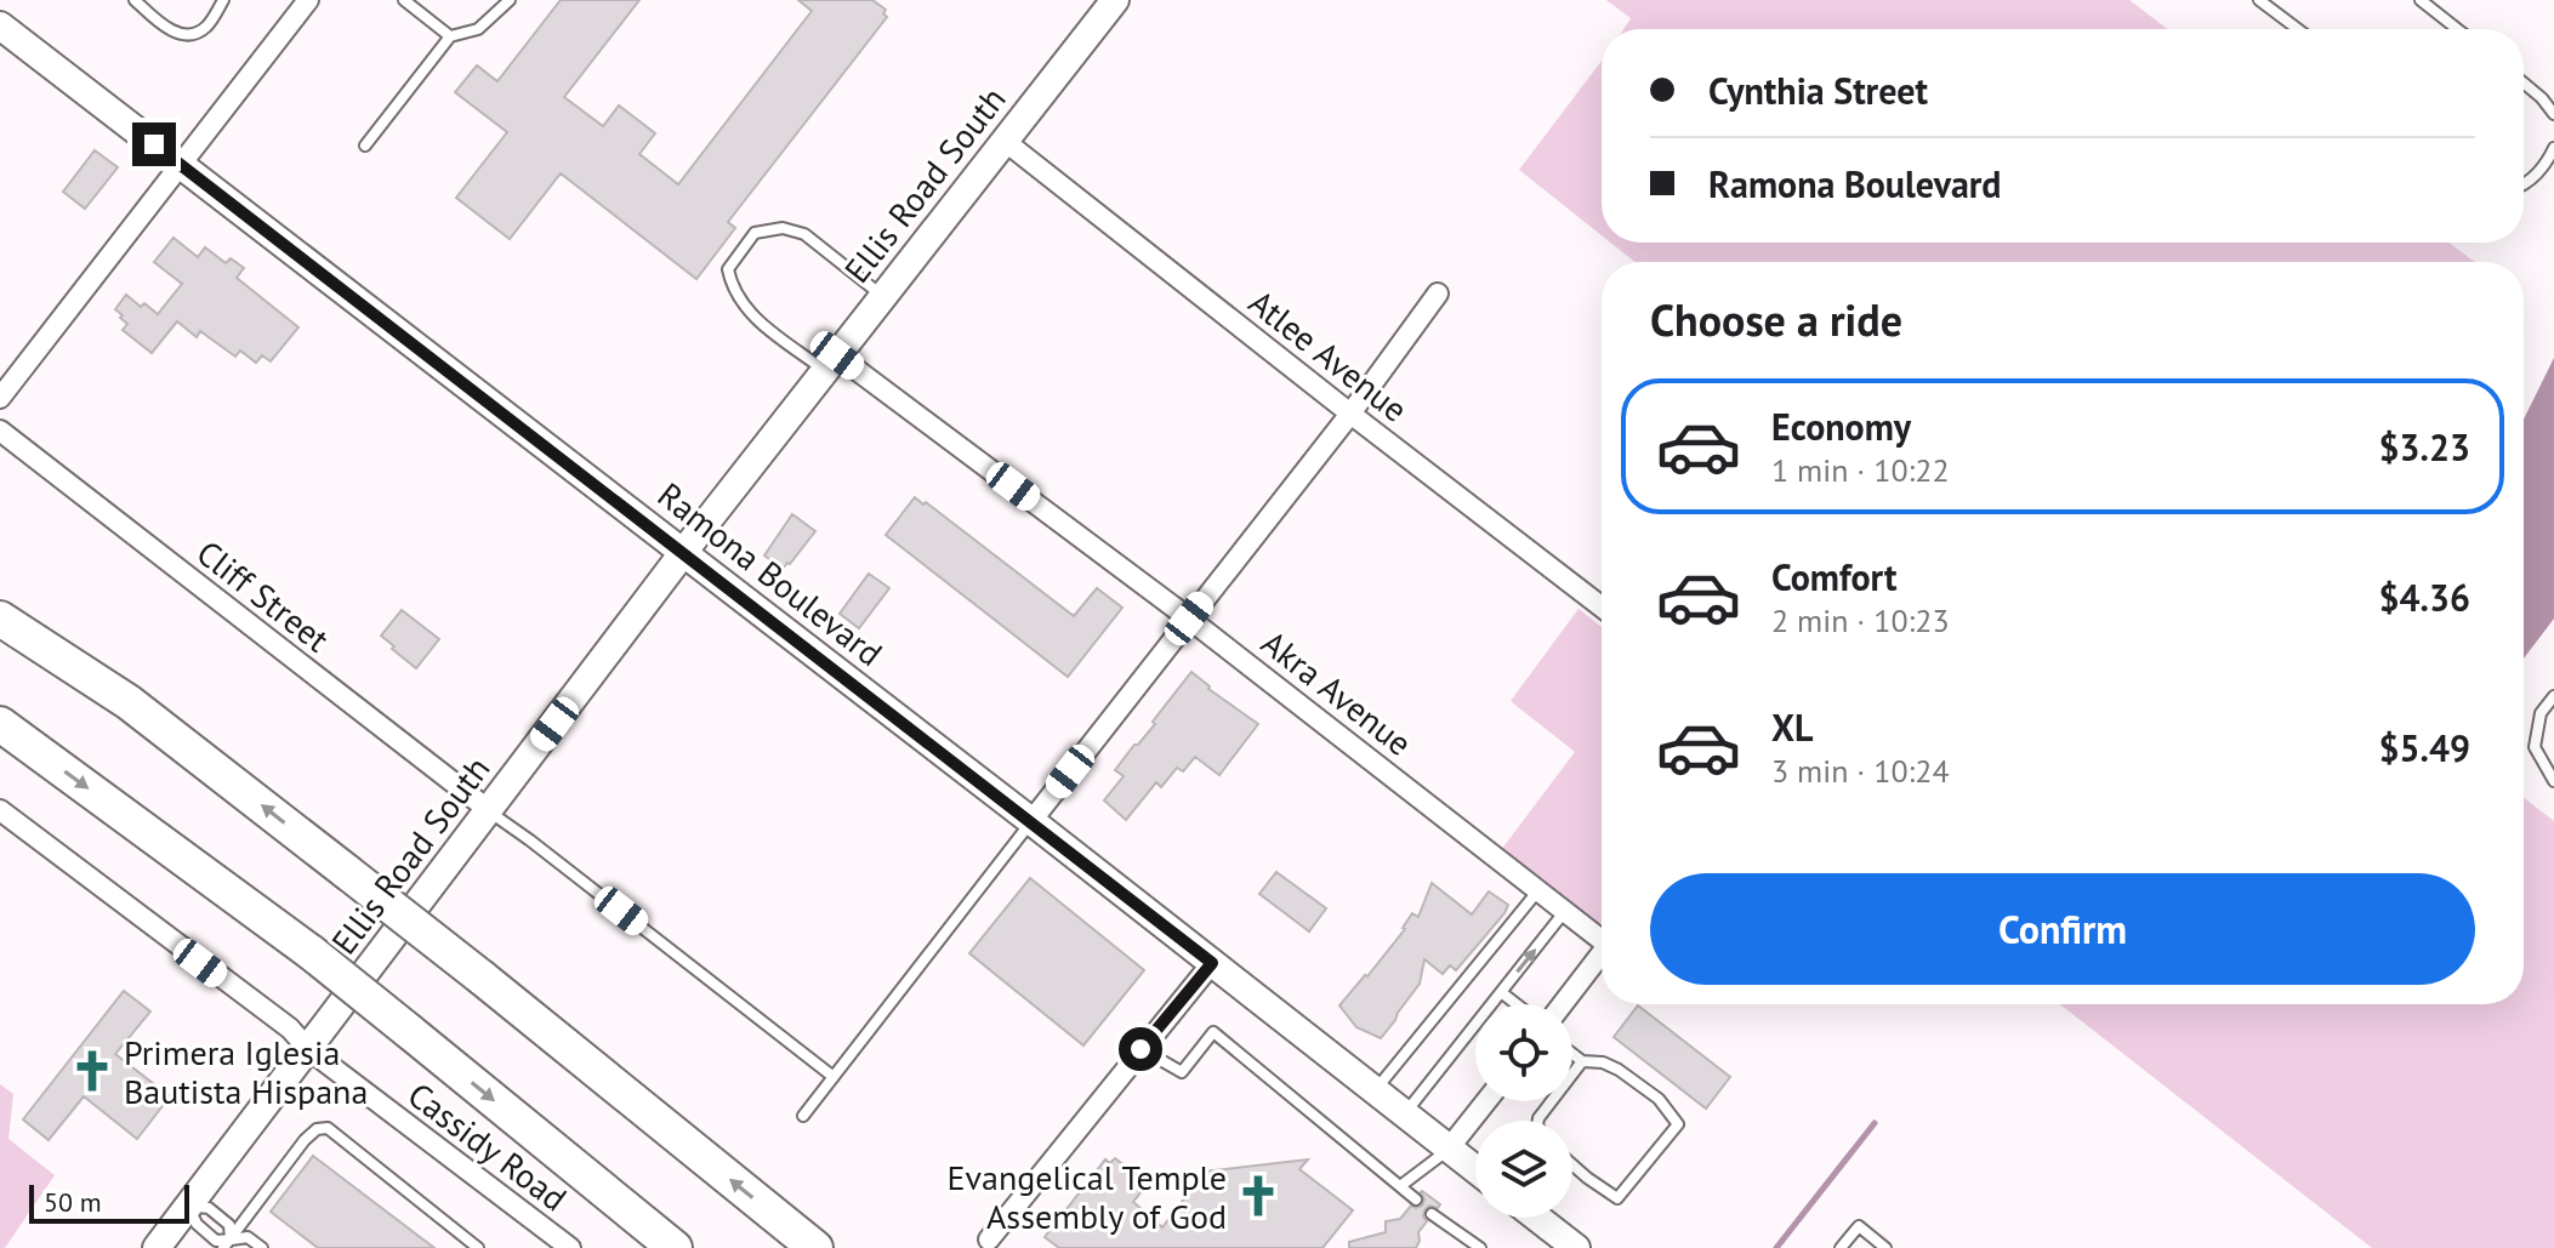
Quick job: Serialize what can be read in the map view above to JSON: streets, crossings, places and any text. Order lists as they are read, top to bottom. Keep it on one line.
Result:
{"streets":{"street":["Ellis Road South","Atlee Avenue","Ramona Boulevard","Cliff Street","Akra Avenue","Cassidy Road"]},"crossings":[["Ellis Road South","Atlee Avenue"],["Ellis Road South","Ramona Boulevard"],["Ellis Road South","Cliff Street"],["Ellis Road South","Akra Avenue"],["Ellis Road South","Cassidy Road"]],"places":{"church":["Primera Iglesia Bautista Hispana","Evangelical Temple Assembly of God"]},"scale_bar":"50 m","page":{"banner":["Cynthia Street","Ramona Boulevard"],"heading":"Choose a ride","list":[{"name":"Economy","note":"1 min · 10:22","value":"$3.23"},{"name":"Comfort","note":"2 min · 10:23","value":"$4.36"},{"name":"XL","note":"3 min · 10:24","value":"$5.49"}],"buttons":"Confirm","scale":"50 m"}}
